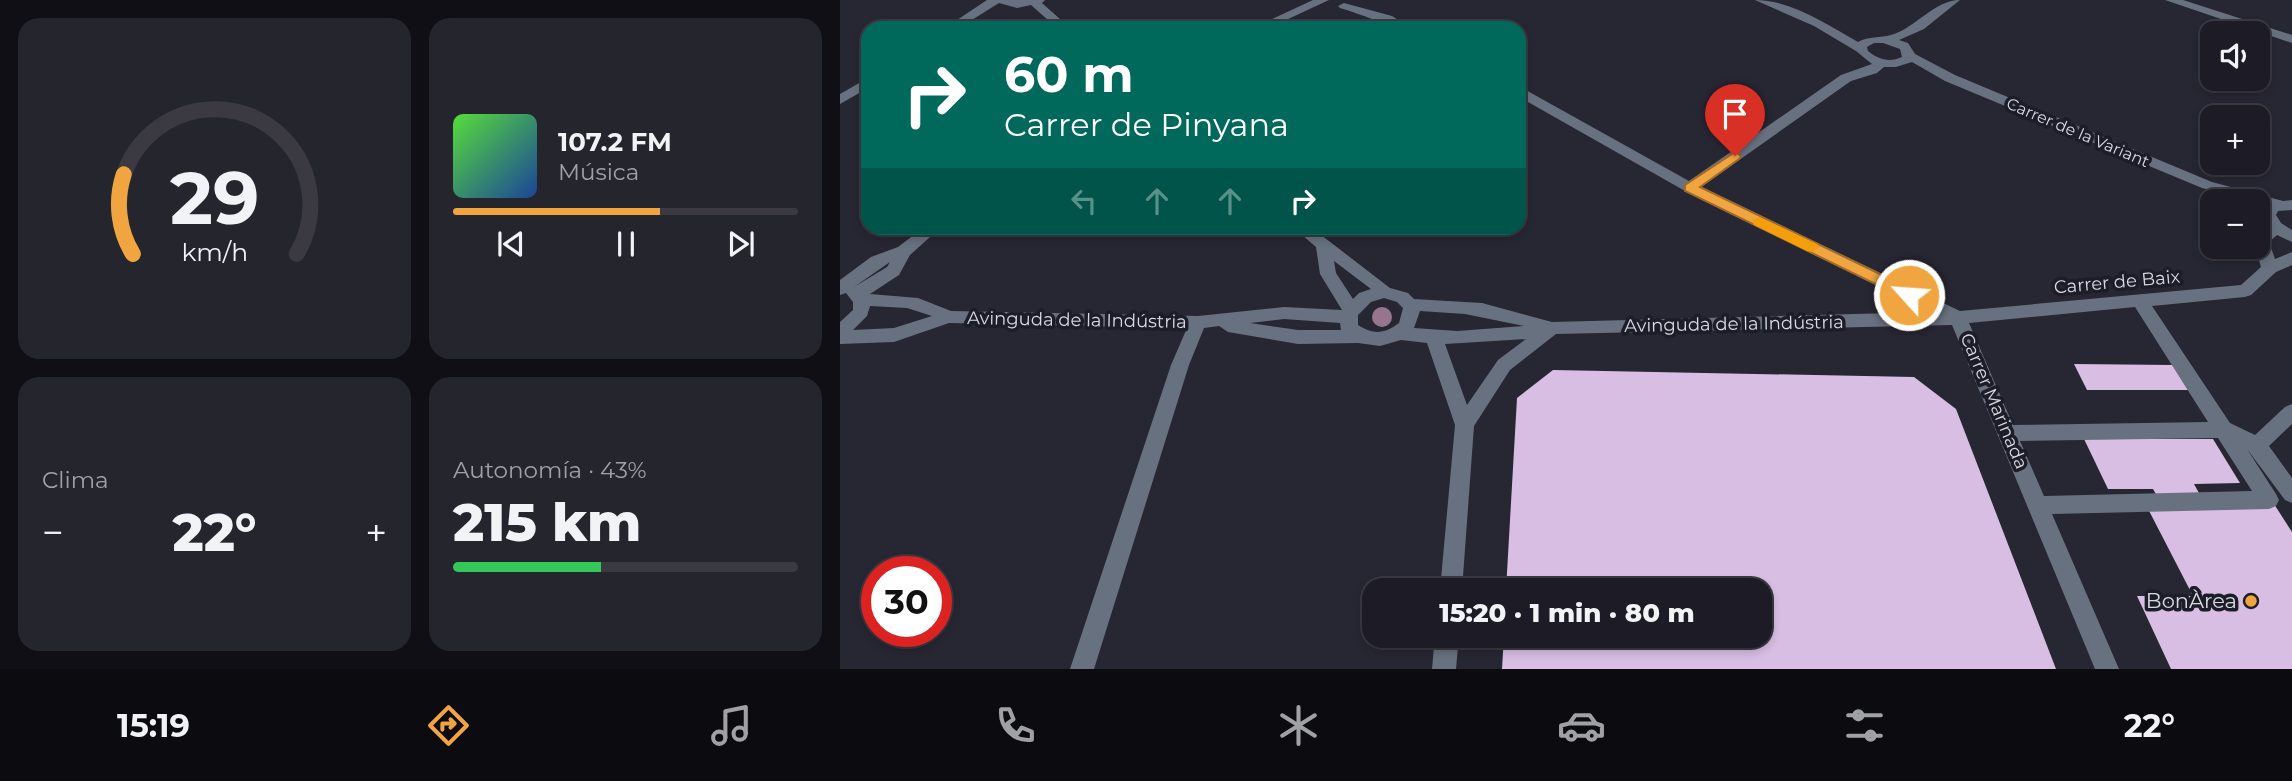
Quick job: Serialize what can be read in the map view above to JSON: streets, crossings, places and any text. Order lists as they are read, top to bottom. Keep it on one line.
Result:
{"streets":{"street":["Carrer de la Variant","Carrer de Baix","Avinguda de la Indústria","Carrer Marinada"]},"crossings":[["Carrer de Baix","Avinguda de la Indústria"],["Carrer de Baix","Carrer Marinada"],["Avinguda de la Indústria","Carrer Marinada"]],"places":["BonÀrea"],"page":{"map_buttons":["+","−"],"turn":["60 m","Carrer de Pinyana"],"song":["107.2 FM","Música"],"tile":["Clima",["Autonomía · 43%","215 km"]],"heat":["−","22°","+"],"limit":"30","trip":"15:20 · 1 min · 80 m","tabs":["15:19","22°"],"gauge":["29","km/h"]}}
